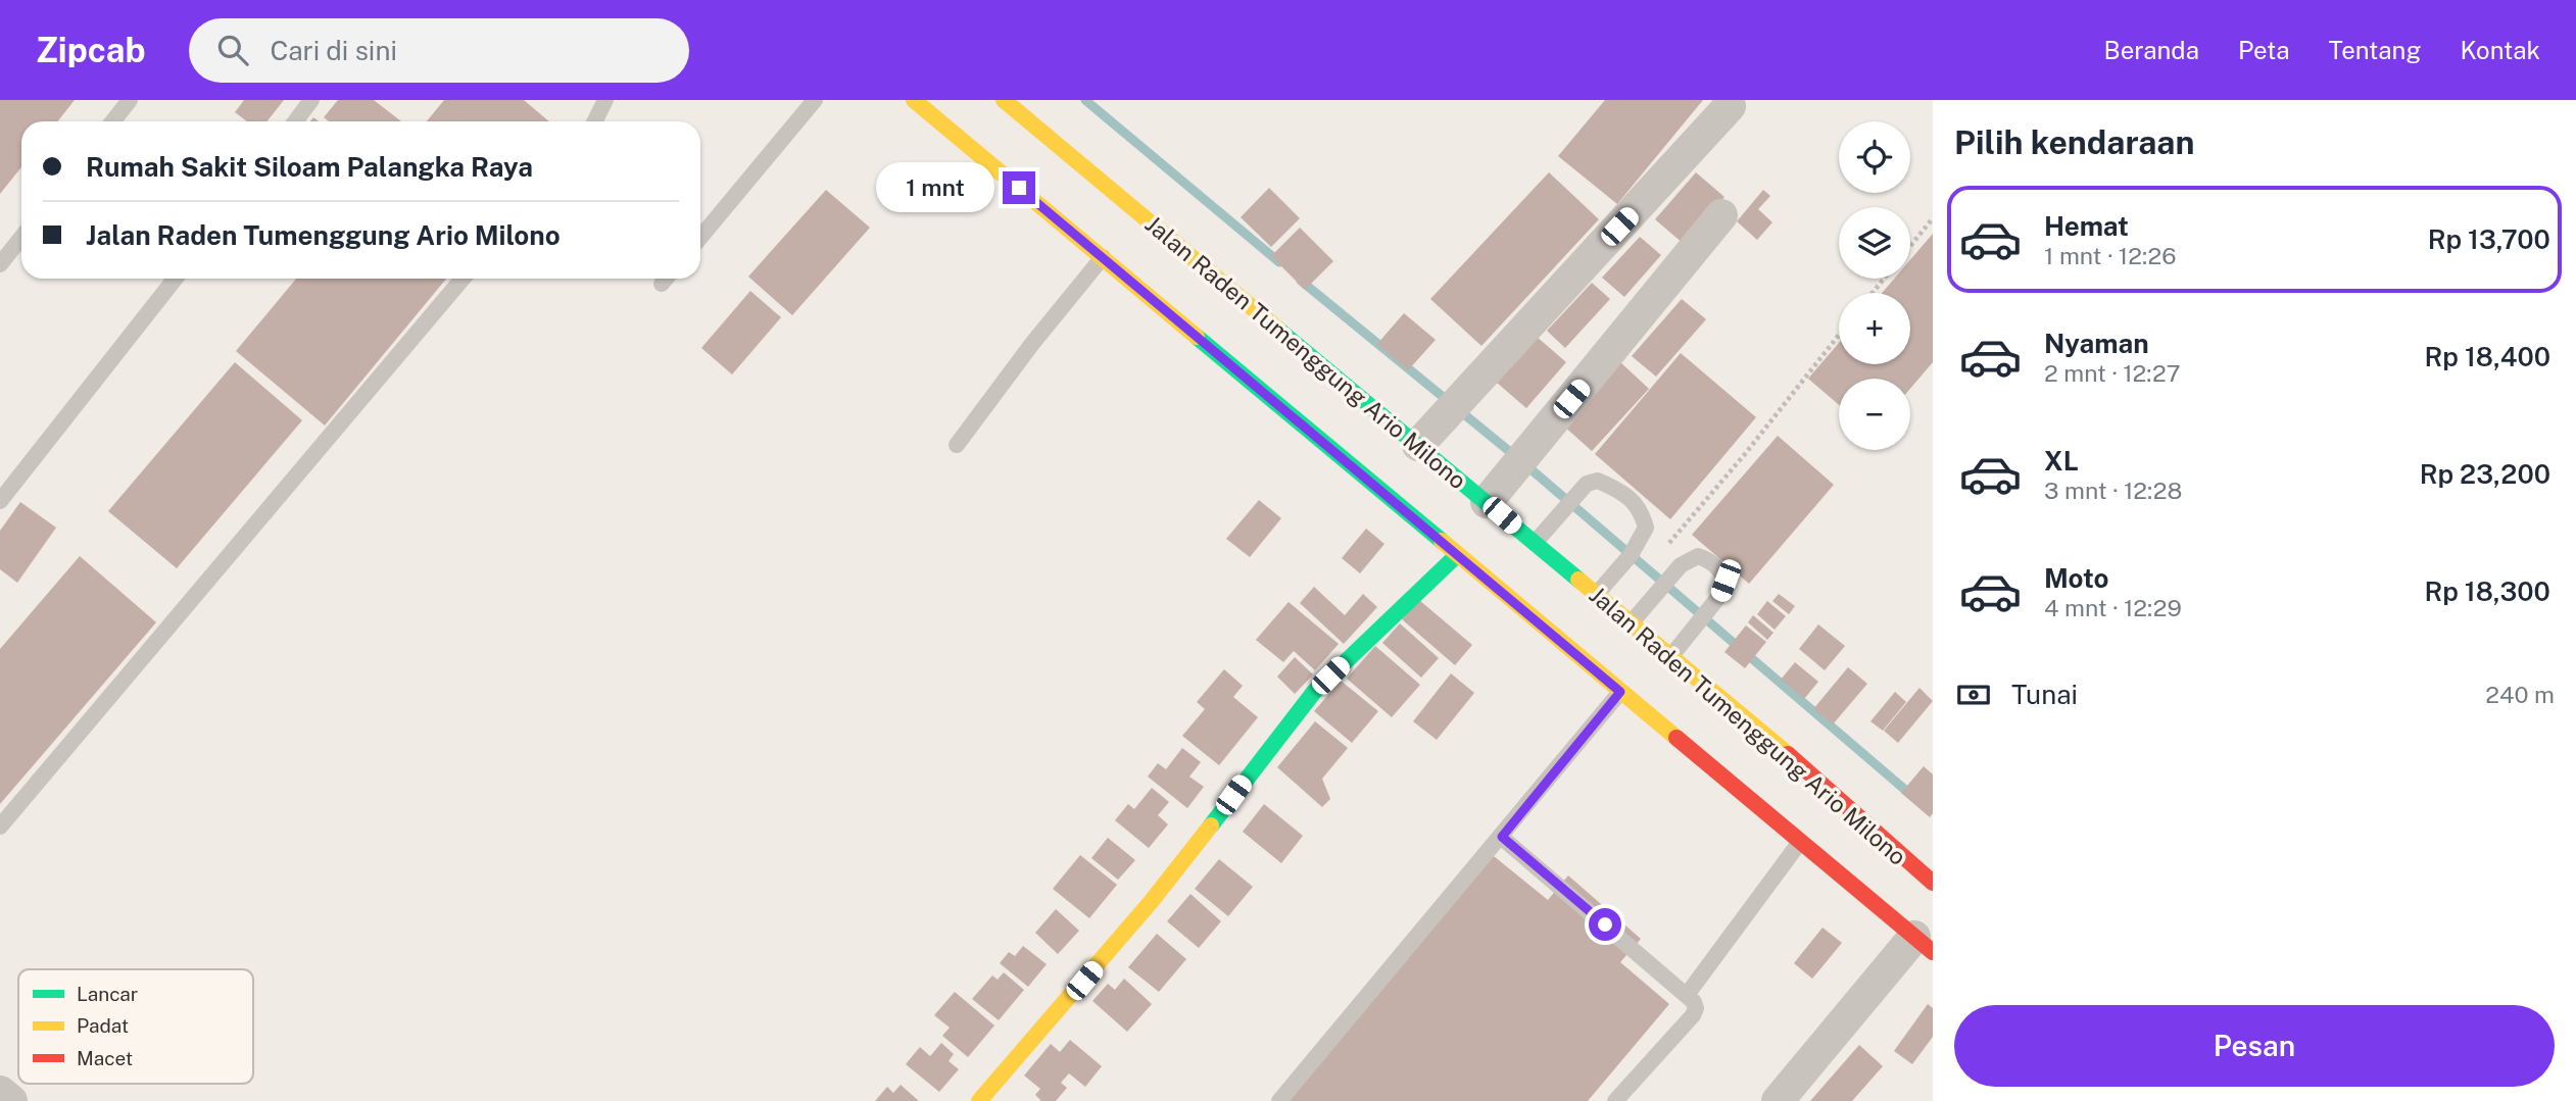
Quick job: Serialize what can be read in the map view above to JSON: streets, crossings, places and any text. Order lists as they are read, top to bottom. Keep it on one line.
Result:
{"streets":{"main road":["Jalan Raden Tumenggung Ario Milono"]},"legend":["Lancar","Padat","Macet"],"page":{"header":"Zipcab","search":"Cari di sini","nav":["Beranda","Peta","Tentang","Kontak"],"heading":"Pilih kendaraan","map_buttons":["+","−"],"banner":["Rumah Sakit Siloam Palangka Raya","Jalan Raden Tumenggung Ario Milono"],"bubble":"1 mnt","list":[{"name":"Hemat","note":"1 mnt · 12:26","value":"Rp 13,700"},{"name":"Nyaman","note":"2 mnt · 12:27","value":"Rp 18,400"},{"name":"XL","note":"3 mnt · 12:28","value":"Rp 23,200"},{"name":"Moto","note":"4 mnt · 12:29","value":"Rp 18,300"}],"pay":["Tunai","240 m"],"buttons":"Pesan"}}
